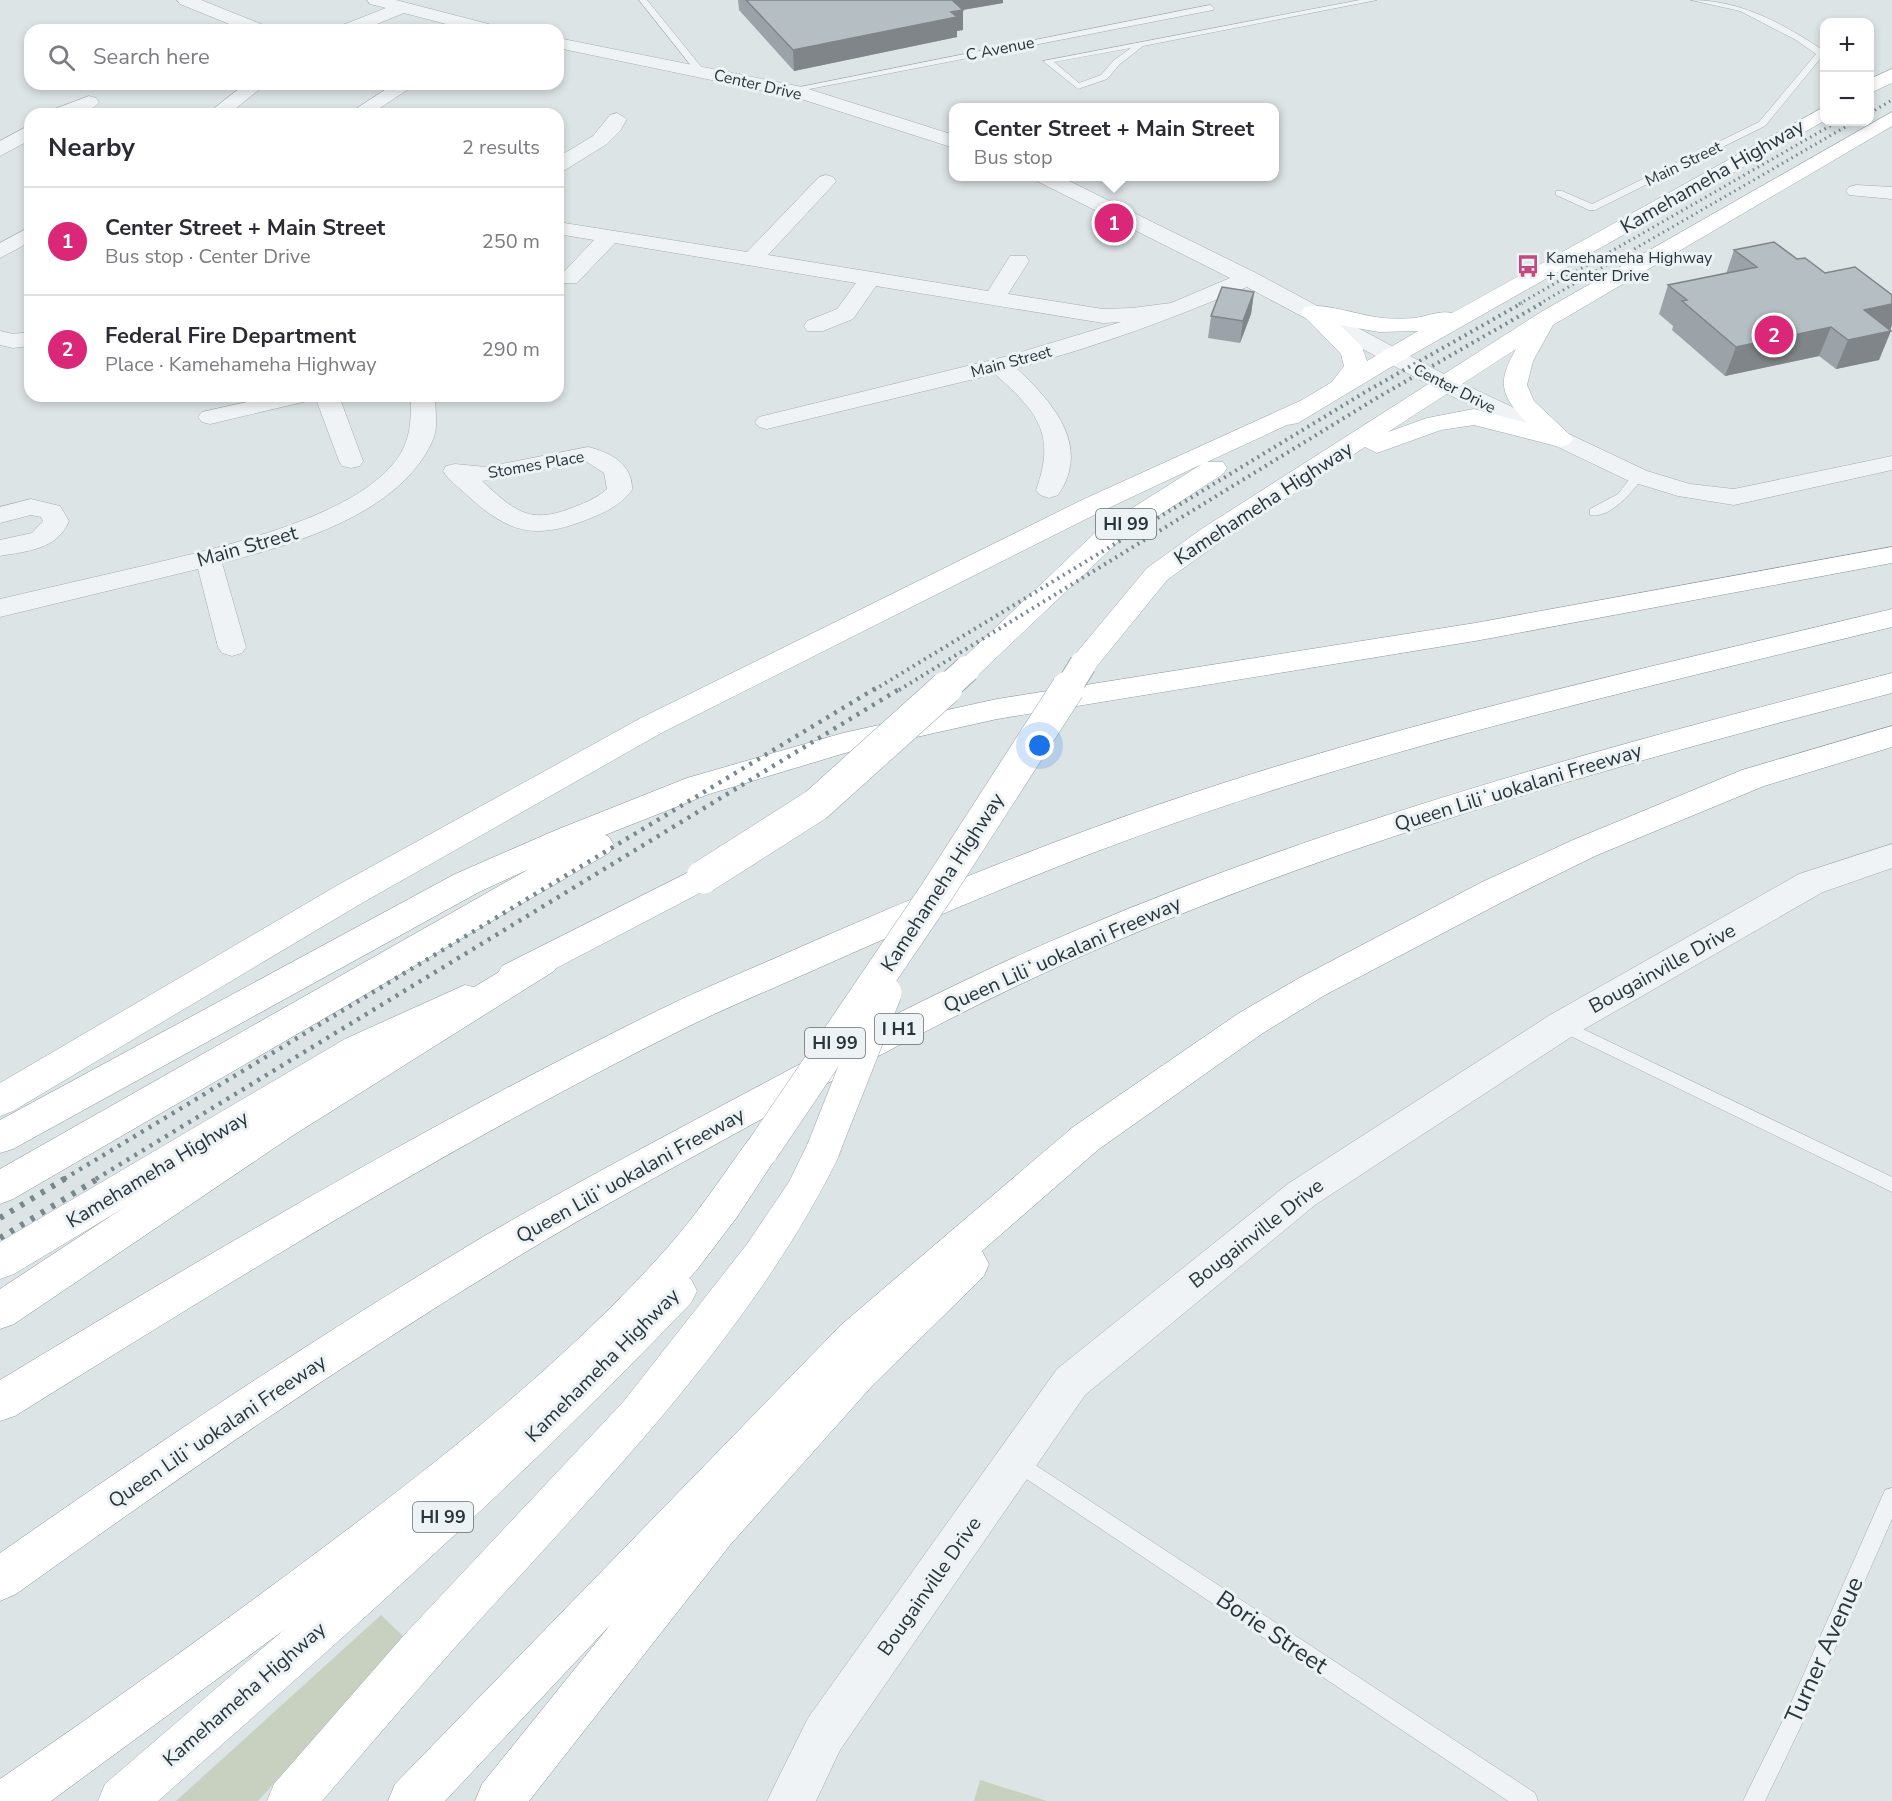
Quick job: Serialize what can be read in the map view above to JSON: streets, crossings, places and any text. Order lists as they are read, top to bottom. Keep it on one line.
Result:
{"streets":{"main road":["Kamehameha Highway","HI 99","Queen Liliʻuokalani Freeway","I H1"],"street":["Center Drive","Main Street","Stomes Place","Bougainville Drive"],"lane":["C Avenue","Borie Street","Turner Avenue"]},"crossings":[["C Avenue","Center Drive"],["Center Drive","Main Street"],["Center Drive","Kamehameha Highway"],["Main Street","Stomes Place"],["Bougainville Drive","Borie Street"]],"places":{"bus stop":["Kamehameha Highway + Center Drive"]},"page":{"map_buttons":["+","−"],"search":"Search here","popup":["Center Street + Main Street","Bus stop"],"heading":["Nearby","2 results"],"list":[{"mark":"1","name":"Center Street + Main Street","note":"Bus stop · Center Drive","value":"250 m"},{"mark":"2","name":"Federal Fire Department","note":"Place · Kamehameha Highway","value":"290 m"}],"pins":["1","2"]}}
